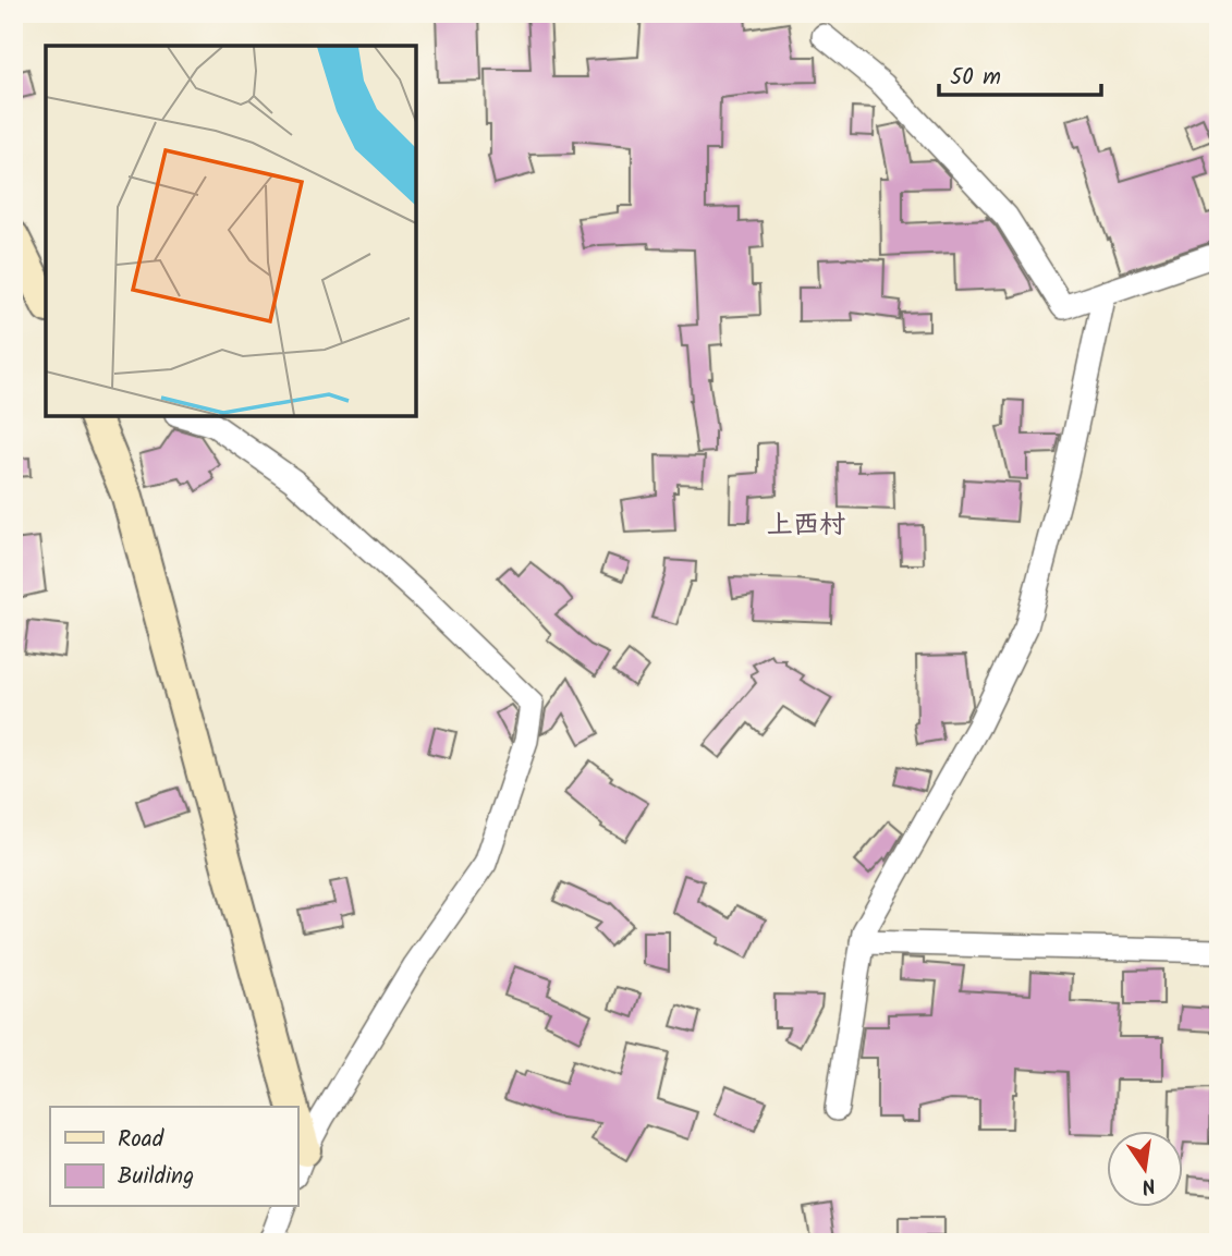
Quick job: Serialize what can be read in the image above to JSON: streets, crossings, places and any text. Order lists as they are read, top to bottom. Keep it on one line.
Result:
{"districts":["上西村"],"legend":["Road","Building"],"scale_bar":"50 m","north":"bottom"}
